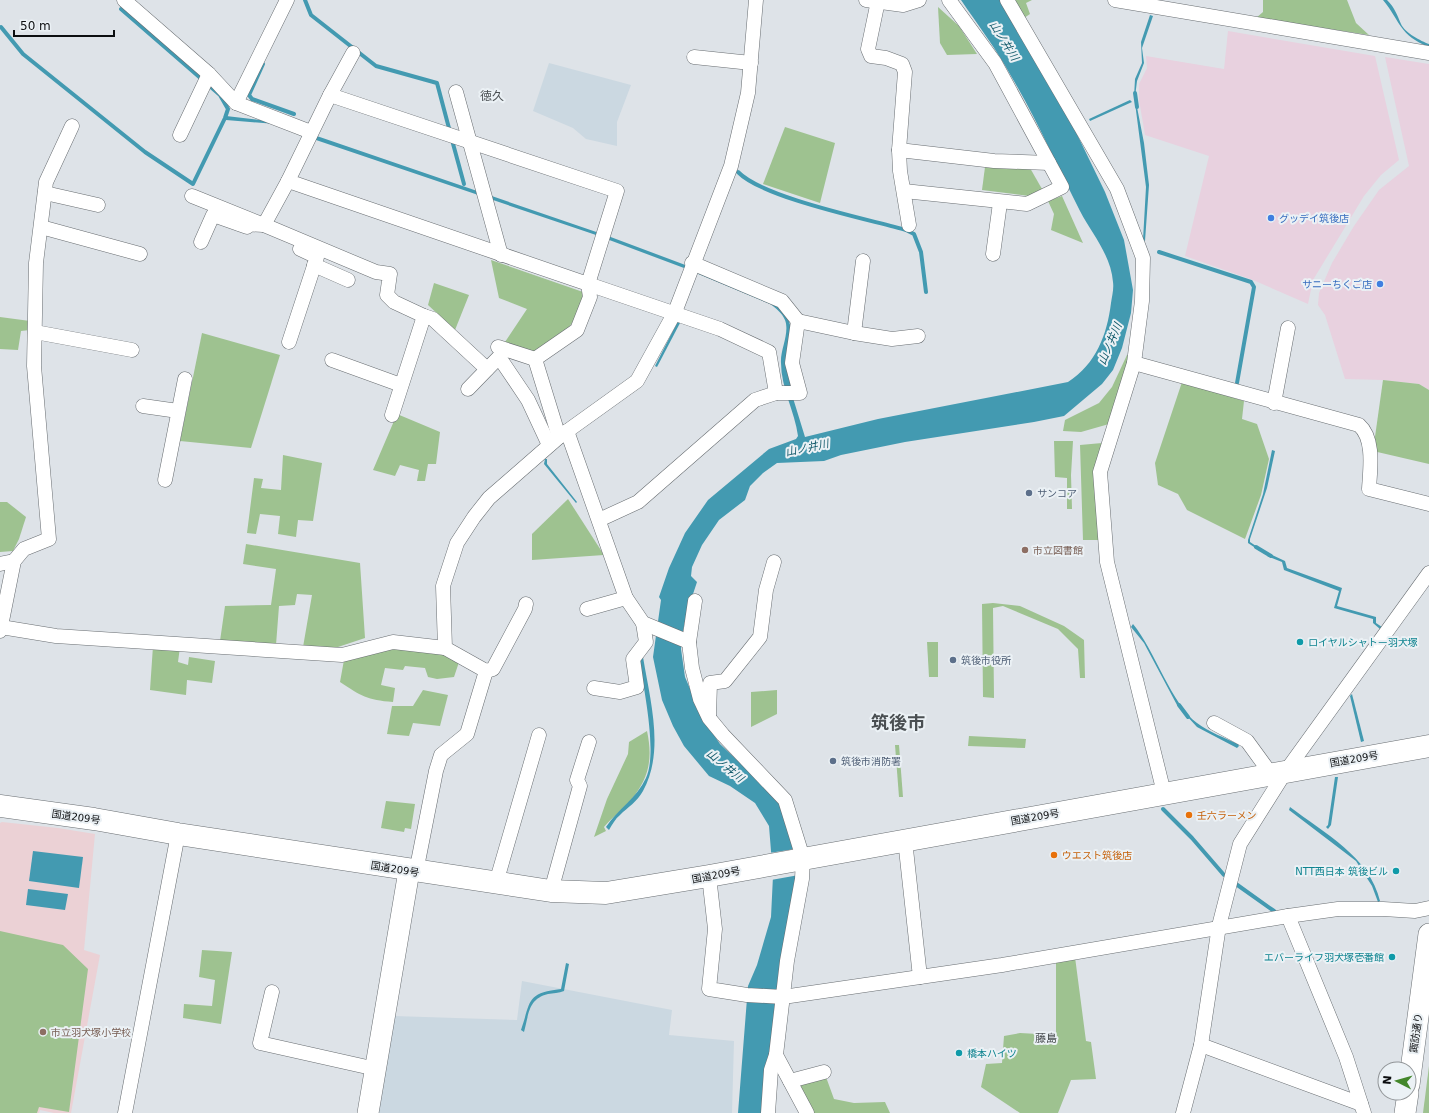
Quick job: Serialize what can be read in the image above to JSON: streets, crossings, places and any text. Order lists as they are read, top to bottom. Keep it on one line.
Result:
{"streets":{"highway":["国道209号"],"street":["諏訪通り"]},"districts":["徳久","筑後市","藤島"],"water":["山ノ井川"],"places":["グッデイ筑後店","サニーちくご店","サンコア","市立図書館","ロイヤルシャトー羽犬塚","筑後市役所","筑後市消防署","壬六ラーメン","ウエスト筑後店","NTT西日本 筑後ビル","エバーライフ羽犬塚壱番館","市立羽犬塚小学校","橋本ハイツ"],"scale_bar":"50 m","north":"left"}
